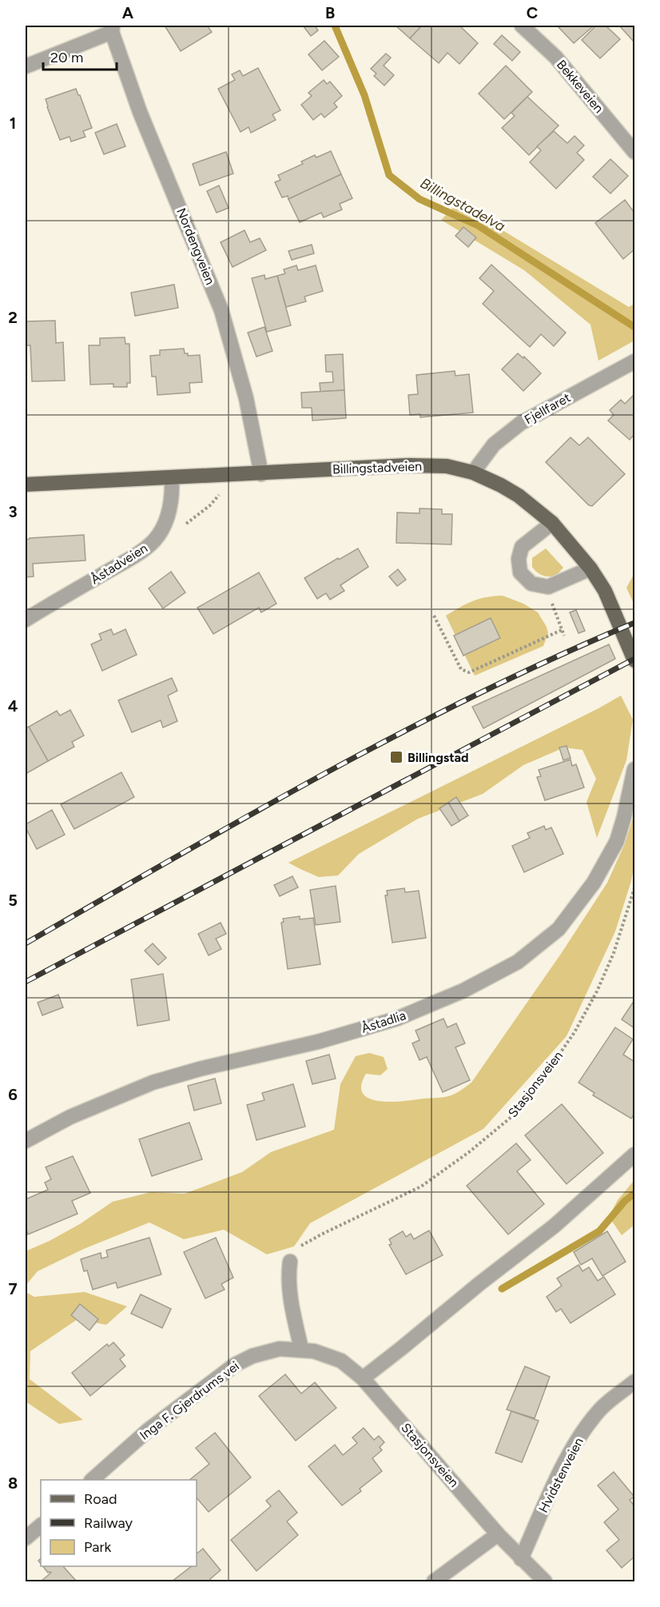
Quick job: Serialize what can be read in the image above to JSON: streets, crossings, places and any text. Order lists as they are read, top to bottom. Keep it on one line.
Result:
{"streets":{"main road":["Billingstadveien"],"street":["Bekkeveien","Nordengveien","Fjellfaret","Åstadveien","Åstadlia","Stasjonsveien","Inga F. Gjerdrums vei","Hvidstenveien"]},"crossings":[["Nordengveien","Billingstadveien"],["Fjellfaret","Billingstadveien"],["Billingstadveien","Åstadveien"],["Stasjonsveien","Inga F. Gjerdrums vei"],["Stasjonsveien","Hvidstenveien"]],"water":["Billingstadelva"],"places":{"transit":["Billingstad"]},"legend":["Road","Railway","Park"],"scale_bar":"20 m","grid":{"columns":["A","B","C"],"rows":["1","2","3","4","5","6","7","8"]}}
